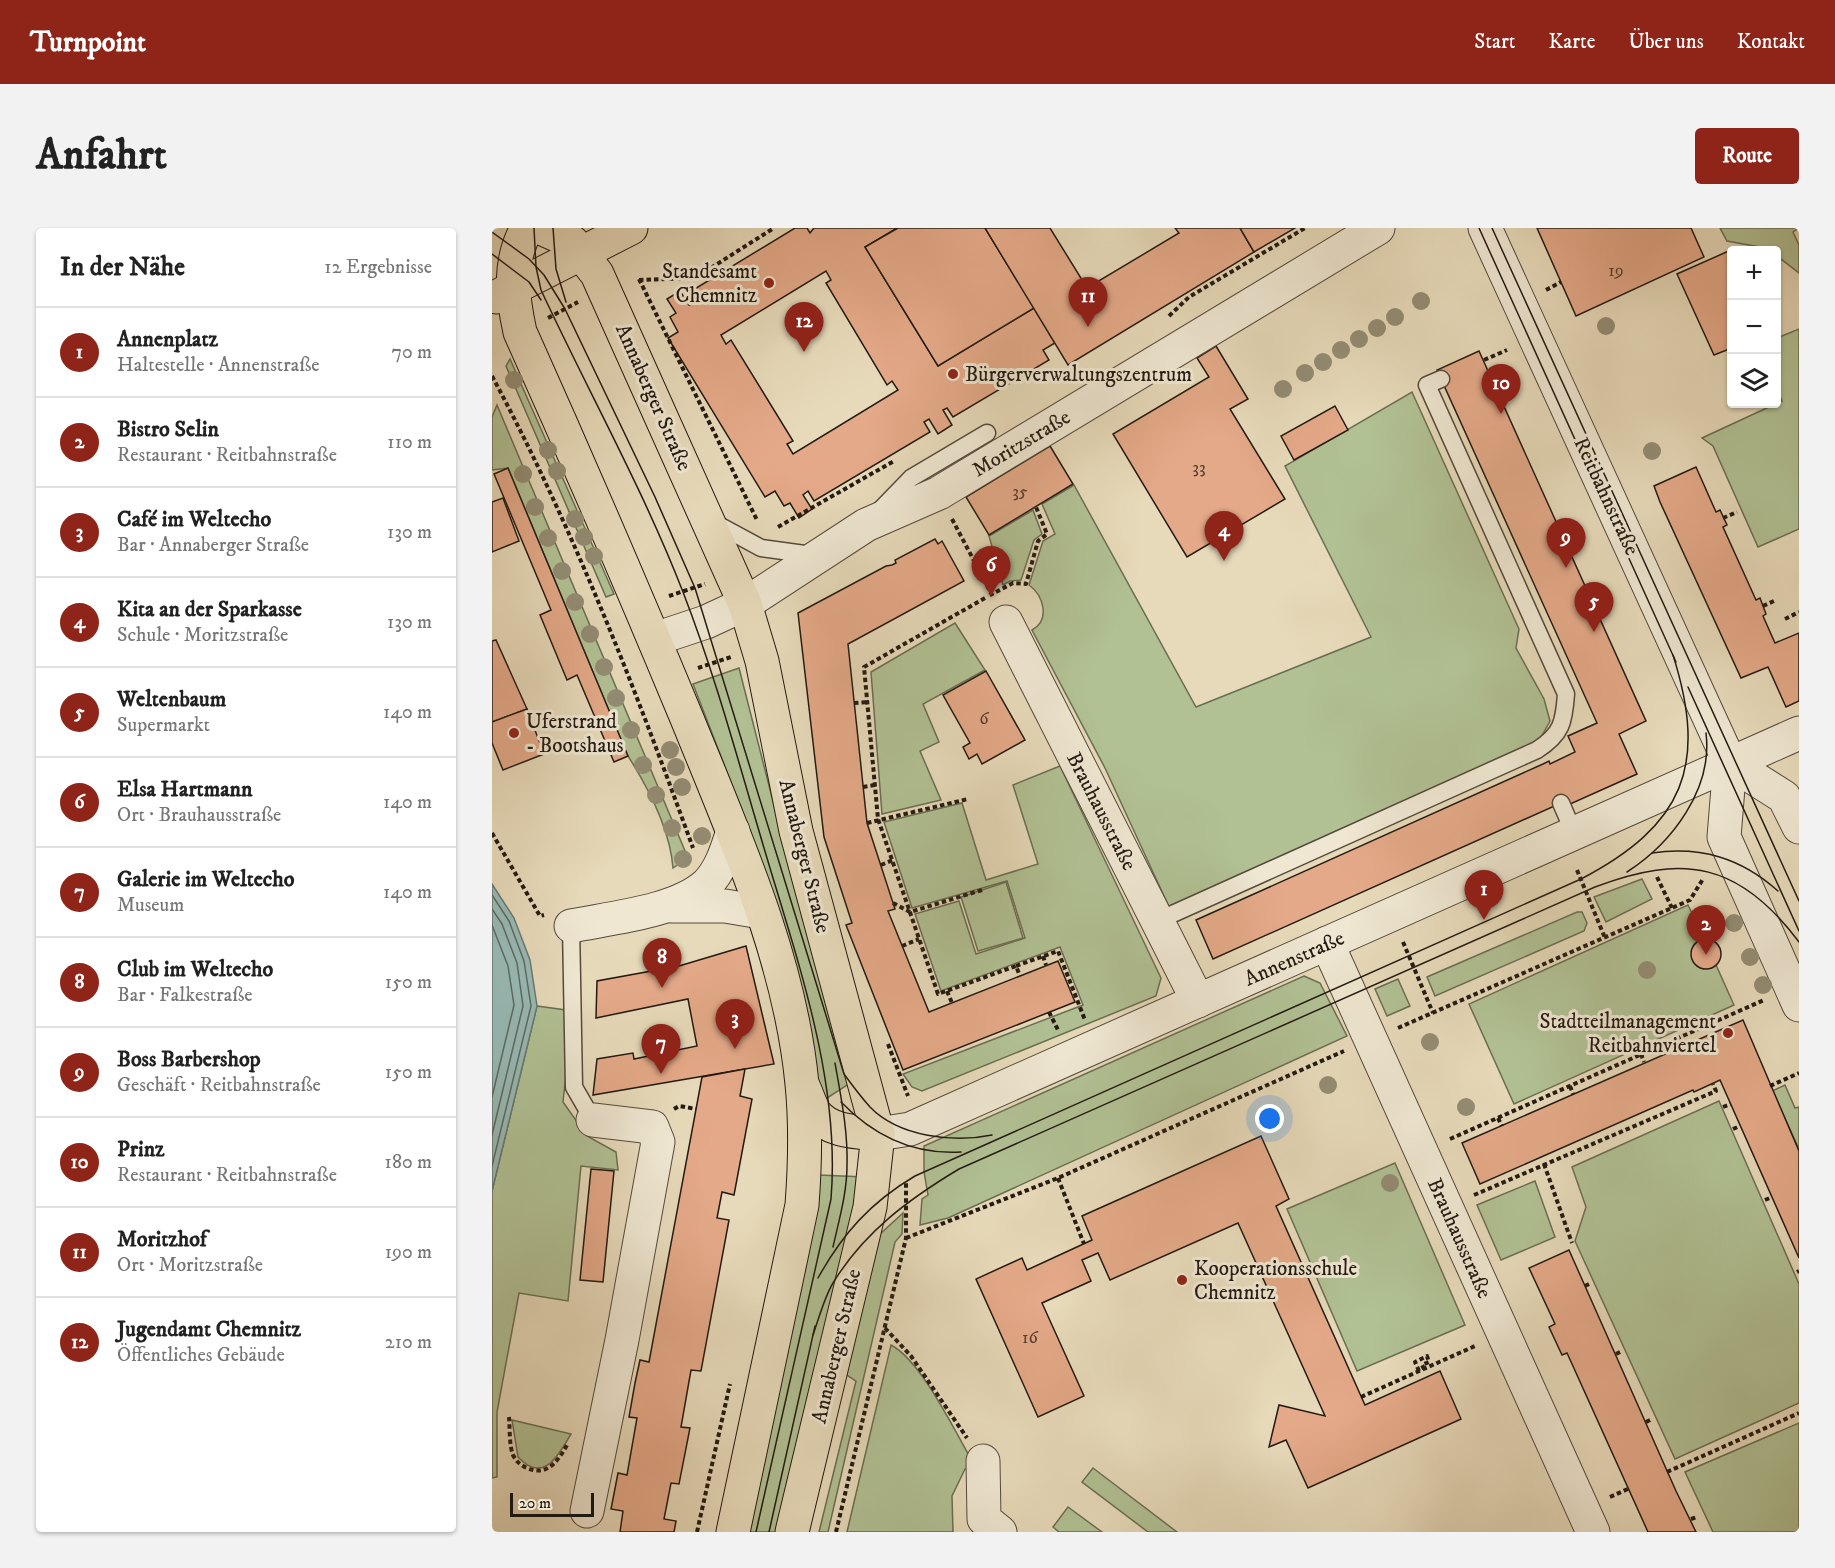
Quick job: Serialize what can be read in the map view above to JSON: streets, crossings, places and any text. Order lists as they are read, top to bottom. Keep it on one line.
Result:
{"streets":{"main road":["Annaberger Straße","Annenstraße"],"street":["Moritzstraße","Reitbahnstraße","Brauhausstraße"]},"crossings":[["Annaberger Straße","Moritzstraße"],["Annaberger Straße","Annenstraße"],["Reitbahnstraße","Annenstraße"],["Brauhausstraße","Annenstraße"]],"places":["Standesamt Chemnitz","Bürgerverwaltungszentrum","Uferstrand - Bootshaus","Stadtteilmanagement Reitbahnviertel","Kooperationsschule Chemnitz"],"house_numbers":["19","33","35","6","16"],"scale_bar":"20 m","page":{"header":"Turnpoint","nav":["Start","Karte","Über uns","Kontakt"],"buttons":"Route","title":"Anfahrt","heading":["In der Nähe","12 Ergebnisse"],"map_buttons":["+","−"],"pins":["11","12","10","4","9","6","5","1","2","8","3","7"],"list":[{"mark":"1","name":"Annenplatz","note":"Haltestelle · Annenstraße","value":"70 m"},{"mark":"2","name":"Bistro Selin","note":"Restaurant · Reitbahnstraße","value":"110 m"},{"mark":"3","name":"Café im Weltecho","note":"Bar · Annaberger Straße","value":"130 m"},{"mark":"4","name":"Kita an der Sparkasse","note":"Schule · Moritzstraße","value":"130 m"},{"mark":"5","name":"Weltenbaum","note":"Supermarkt","value":"140 m"},{"mark":"6","name":"Elsa Hartmann","note":"Ort · Brauhausstraße","value":"140 m"},{"mark":"7","name":"Galerie im Weltecho","note":"Museum","value":"140 m"},{"mark":"8","name":"Club im Weltecho","note":"Bar · Falkestraße","value":"150 m"},{"mark":"9","name":"Boss Barbershop","note":"Geschäft · Reitbahnstraße","value":"150 m"},{"mark":"10","name":"Prinz","note":"Restaurant · Reitbahnstraße","value":"180 m"},{"mark":"11","name":"Moritzhof","note":"Ort · Moritzstraße","value":"190 m"},{"mark":"12","name":"Jugendamt Chemnitz","note":"Öffentliches Gebäude","value":"210 m"}],"scale":"20 m"}}
